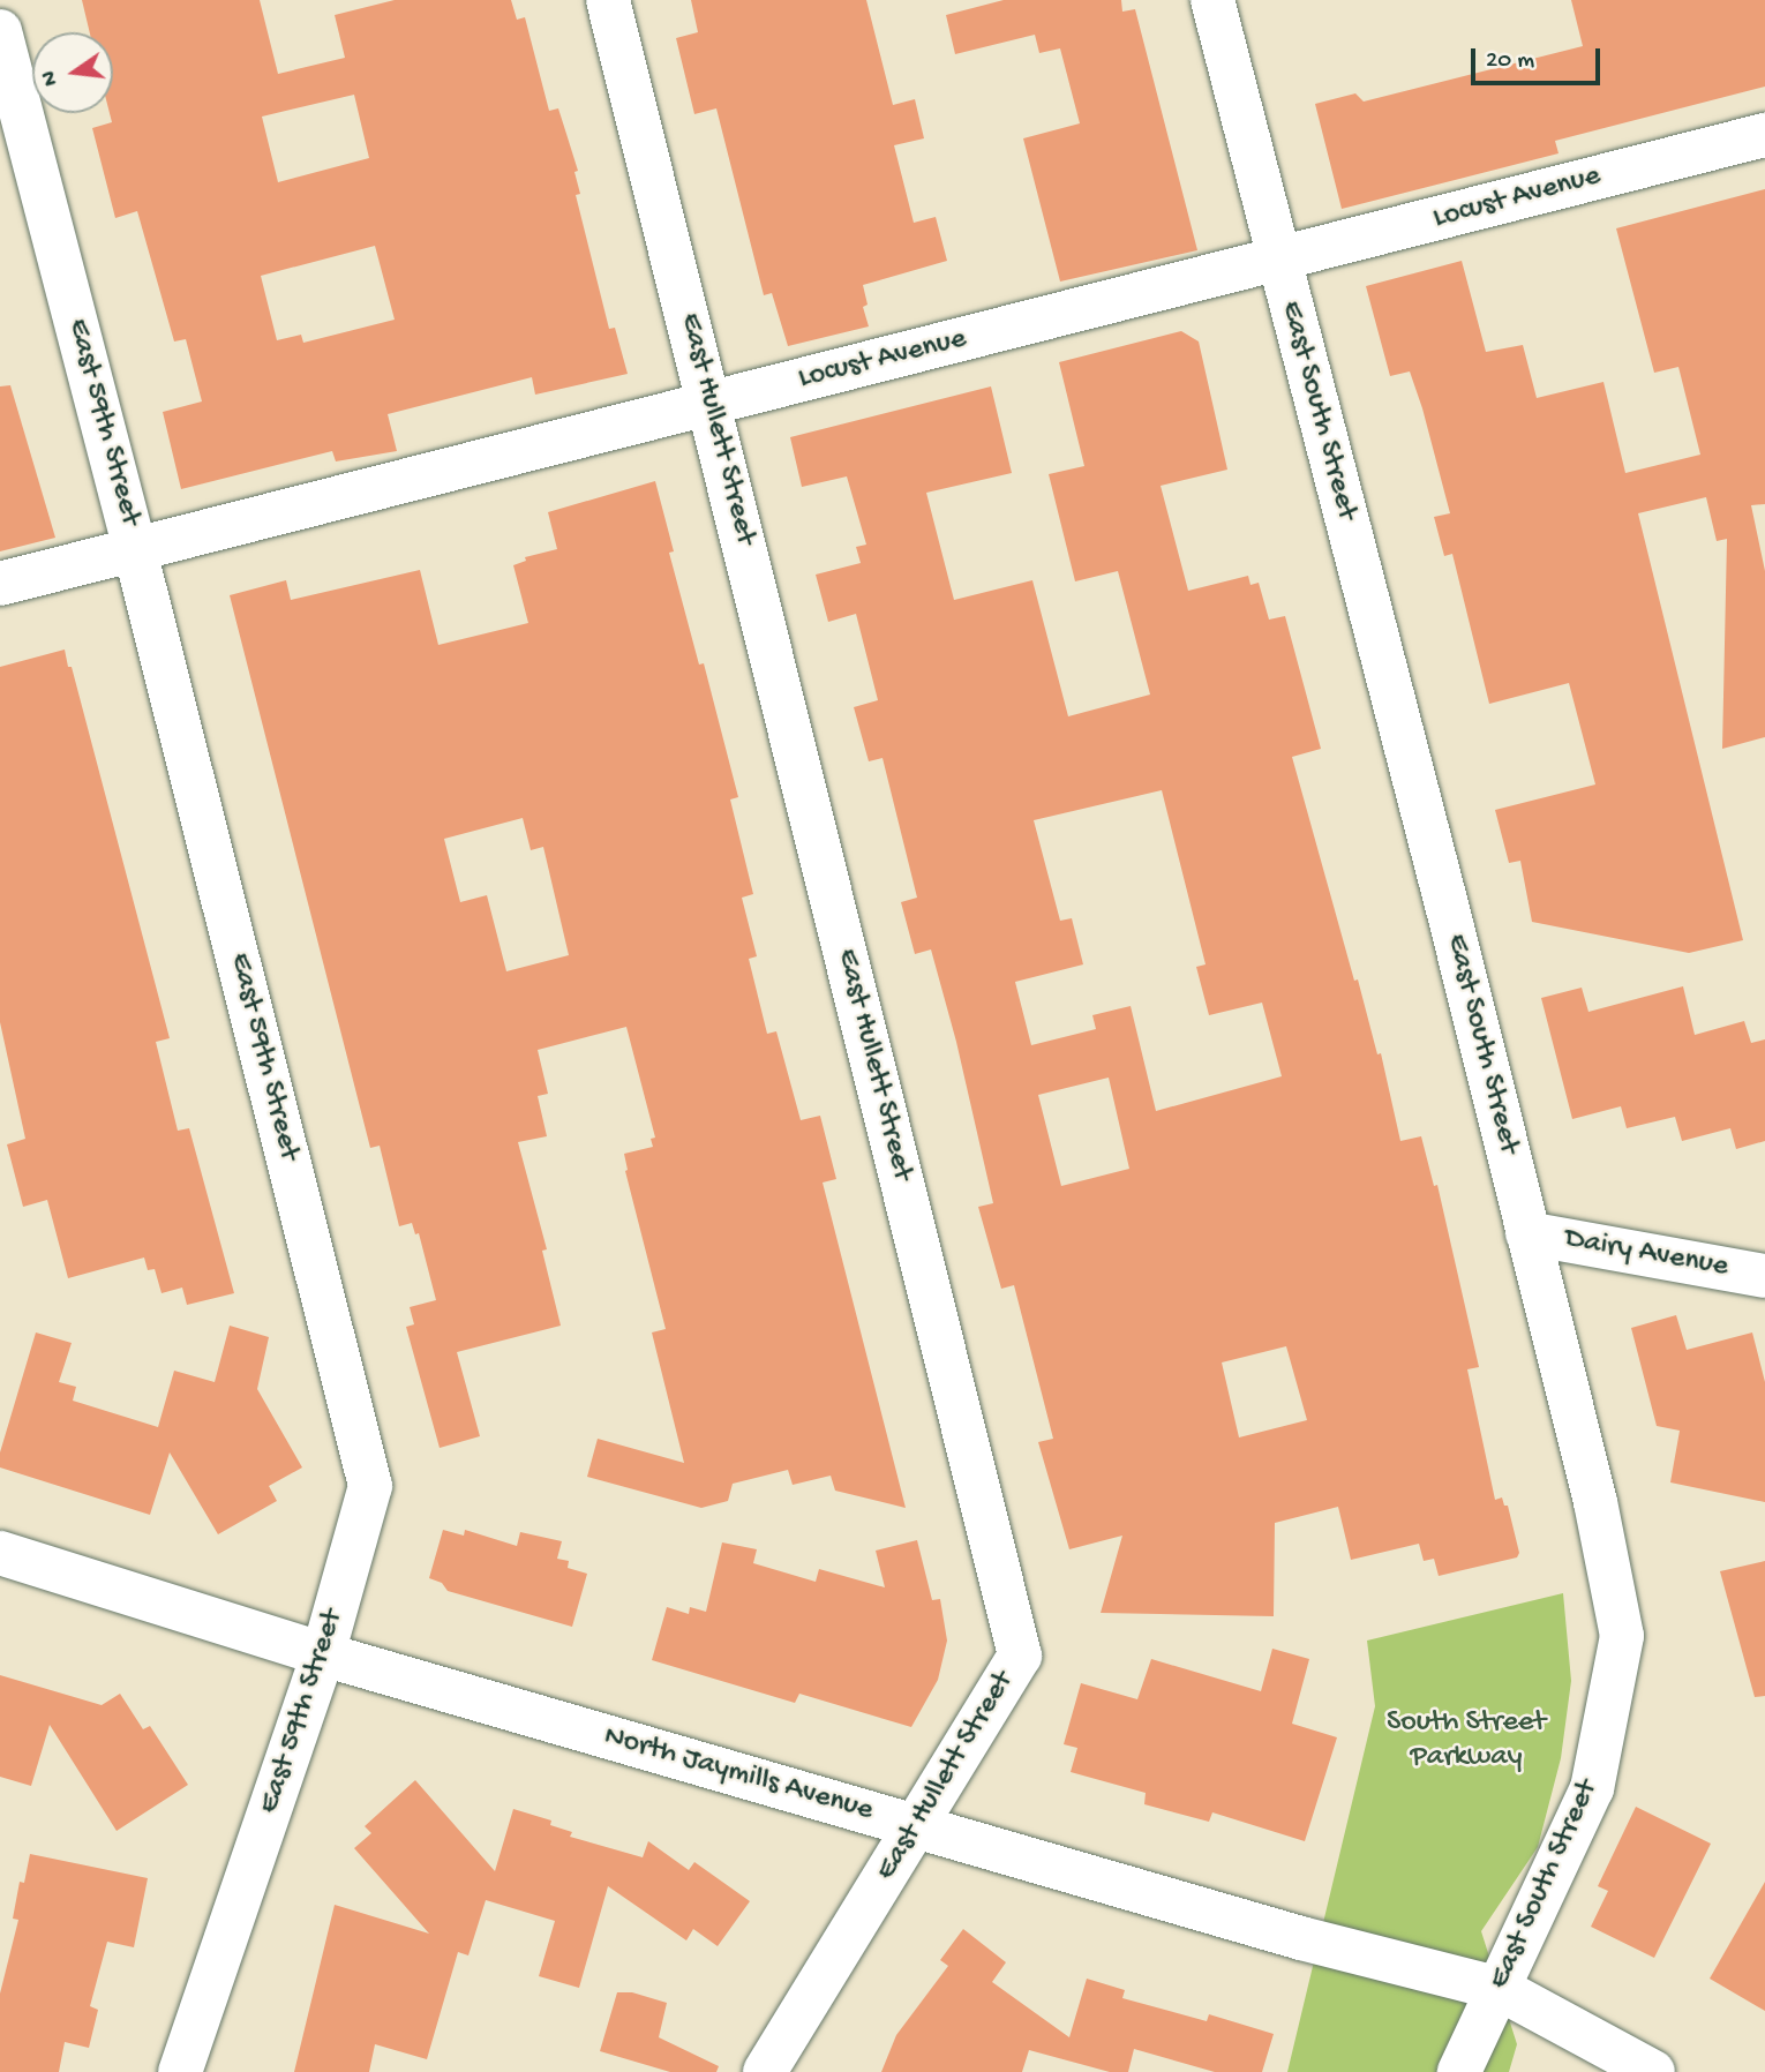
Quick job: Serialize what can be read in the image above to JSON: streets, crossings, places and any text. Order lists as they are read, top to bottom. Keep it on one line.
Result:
{"streets":{"street":["Locust Avenue","East South Street","East 59th Street","East Hullett Street","Dairy Avenue","North Jaymills Avenue"]},"crossings":[["Locust Avenue","East South Street"],["Locust Avenue","East 59th Street"],["Locust Avenue","East Hullett Street"],["East South Street","Dairy Avenue"],["East South Street","North Jaymills Avenue"],["East 59th Street","North Jaymills Avenue"],["East Hullett Street","North Jaymills Avenue"]],"parks":["South Street Parkway"],"scale_bar":"20 m","north":"left"}
